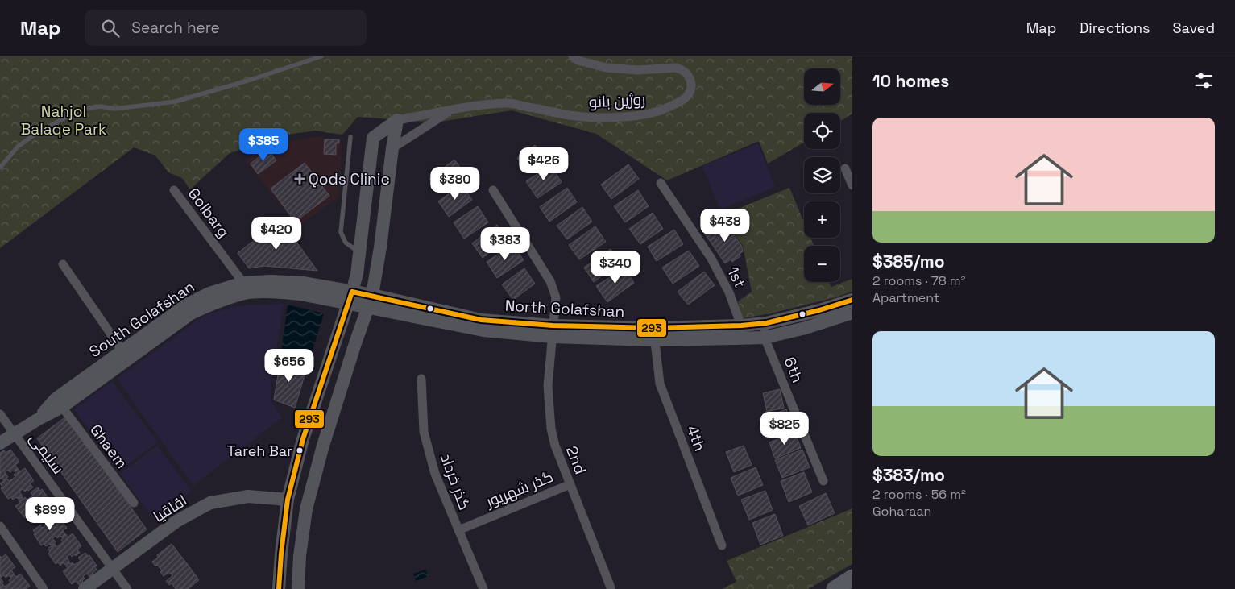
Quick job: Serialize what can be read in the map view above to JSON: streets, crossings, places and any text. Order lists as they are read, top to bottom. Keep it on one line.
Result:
{"streets":{"main road":["North Golafshan","South Golafshan","اقاقیا"],"street":["روژین بانو","Golbarg","1st","6th","4th","Ghaem","سلیمی","2nd","گذر خرداد","گذر شهریور"]},"crossings":[["Golbarg","South Golafshan"],["1st","North Golafshan"],["North Golafshan","South Golafshan"],["North Golafshan","6th"],["North Golafshan","4th"],["North Golafshan","2nd"],["South Golafshan","Ghaem"],["South Golafshan","سلیمی"],["سلیمی","اقاقیا"],["2nd","گذر شهریور"],["گذر خرداد","گذر شهریور"]],"parks":["Nahjol Balaqe Park"],"places":{"health":["Qods Clinic"],"other":["Tareh Bar"]},"lines":["transit line 293"],"north":"right","page":{"header":"Map","search":"Search here","nav":["Map","Directions","Saved"],"heading":"10 homes","map_buttons":["+","−"],"list":[{"name":"$385/mo","note":"2 rooms · 78 m² · Apartment"},{"name":"$383/mo","note":"2 rooms · 56 m² · Goharaan"}],"price":["$385","$426","$380","$438","$420","$383","$340","$656","$825","$899"]}}
